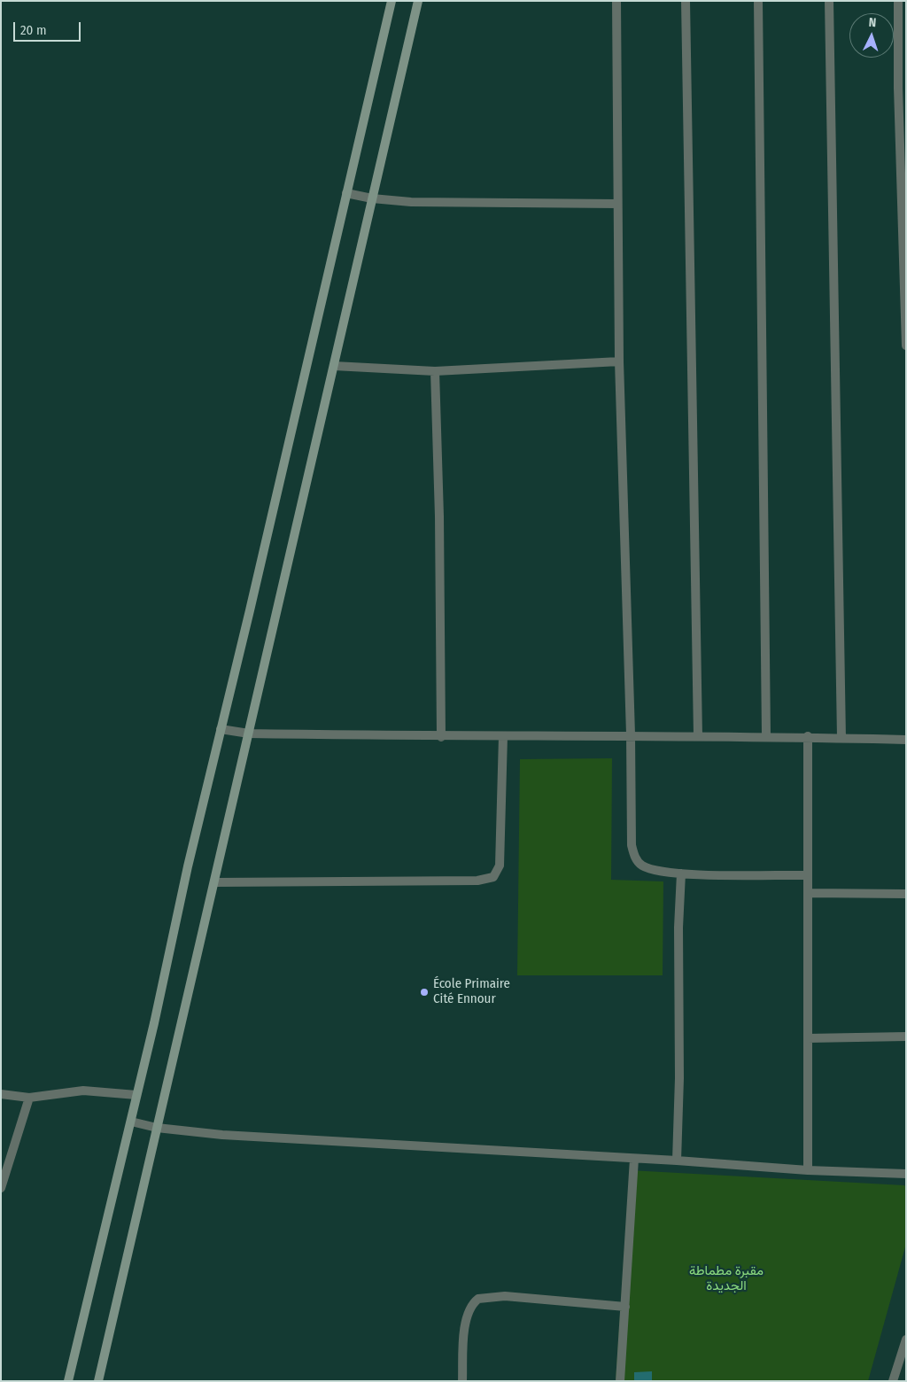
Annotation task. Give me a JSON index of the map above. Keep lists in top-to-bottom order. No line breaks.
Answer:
{"parks":["مقبرة مطماطة الجديدة"],"places":["École Primaire Cité Ennour"],"scale_bar":"20 m","north":"top"}
